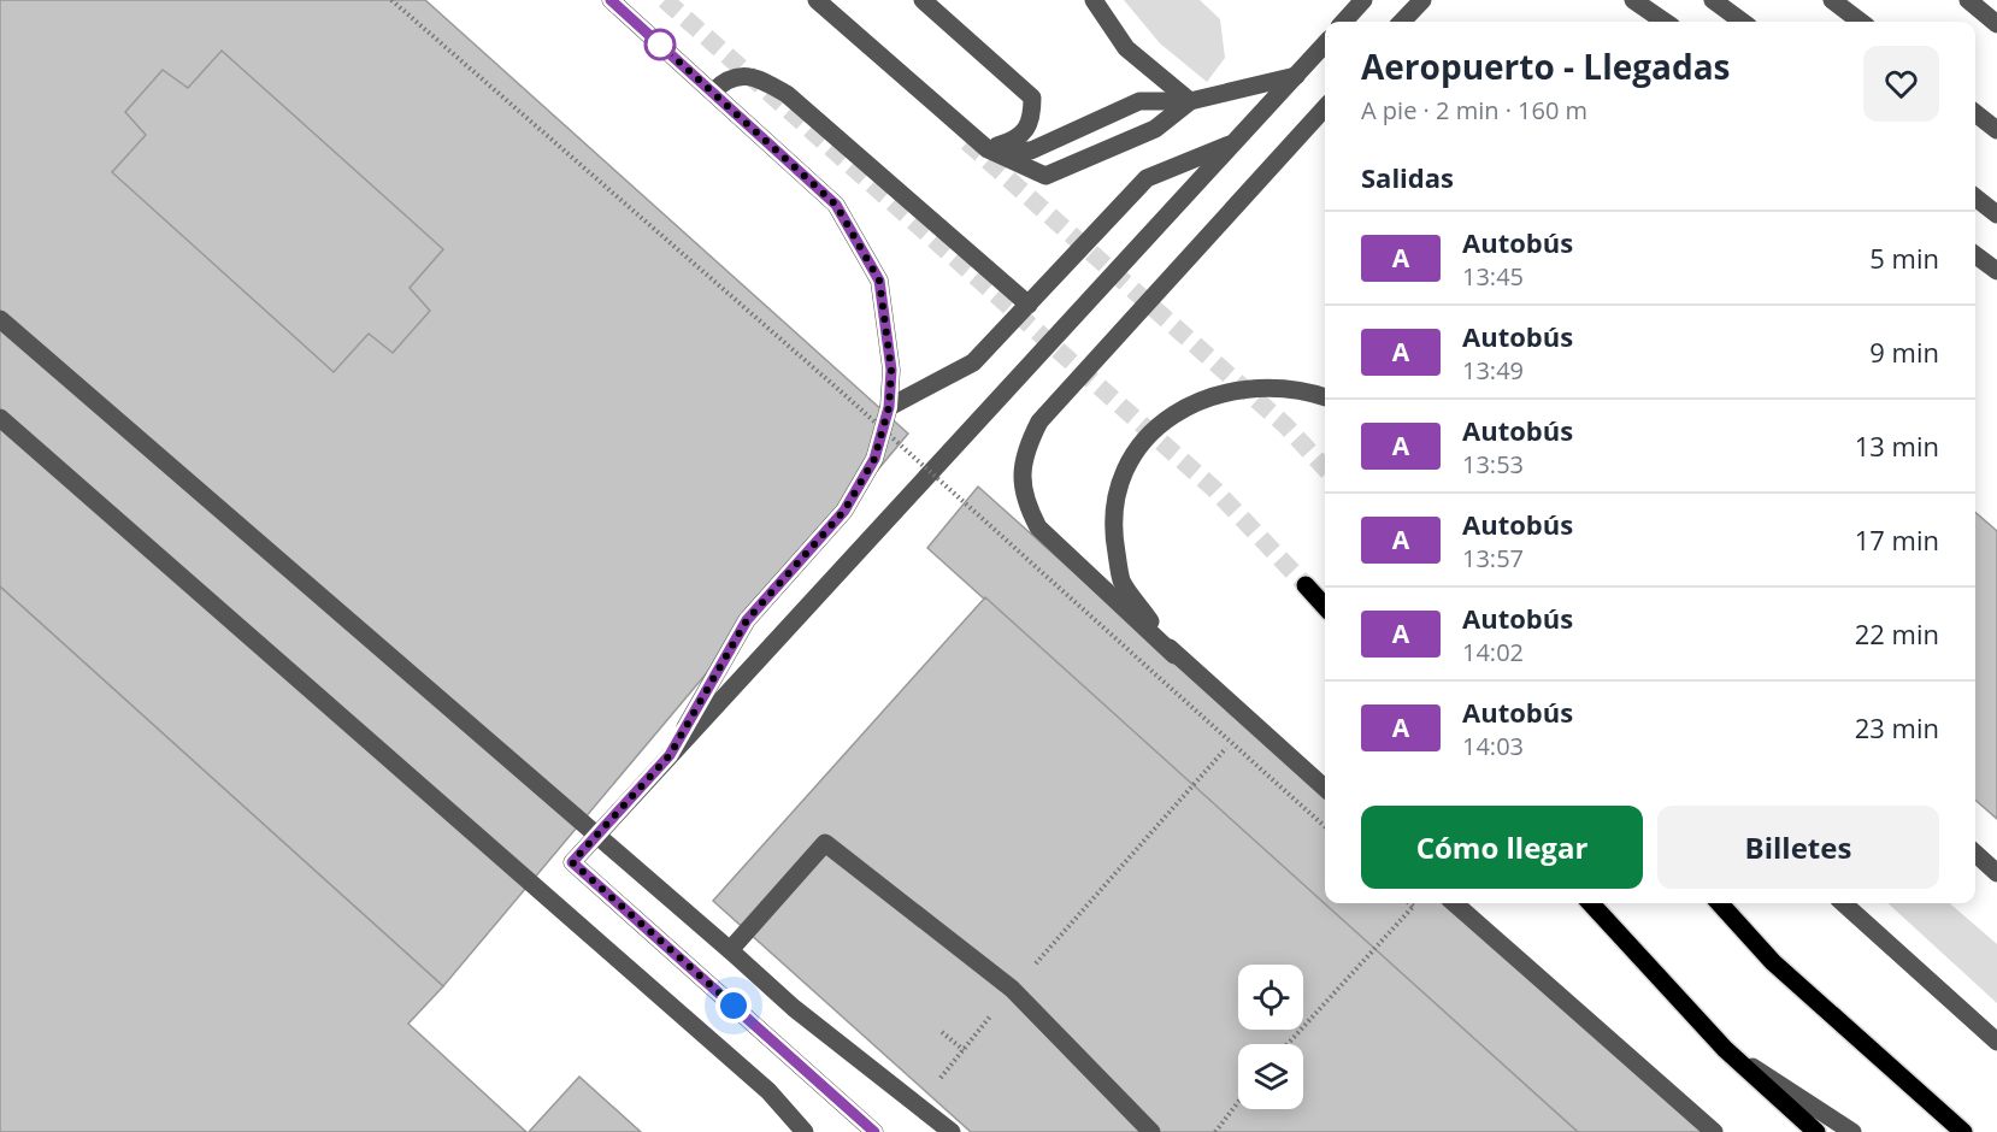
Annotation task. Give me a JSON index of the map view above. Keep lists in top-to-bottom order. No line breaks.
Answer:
{"lines":["bus line A"],"page":{"heading":[["Aeropuerto - Llegadas","A pie · 2 min · 160 m"],"Salidas"],"list":[{"mark":"A","name":"Autobús","note":"13:45","value":"5 min"},{"mark":"A","name":"Autobús","note":"13:49","value":"9 min"},{"mark":"A","name":"Autobús","note":"13:53","value":"13 min"},{"mark":"A","name":"Autobús","note":"13:57","value":"17 min"},{"mark":"A","name":"Autobús","note":"14:02","value":"22 min"},{"mark":"A","name":"Autobús","note":"14:03","value":"23 min"}],"buttons":["Cómo llegar","Billetes"]}}
